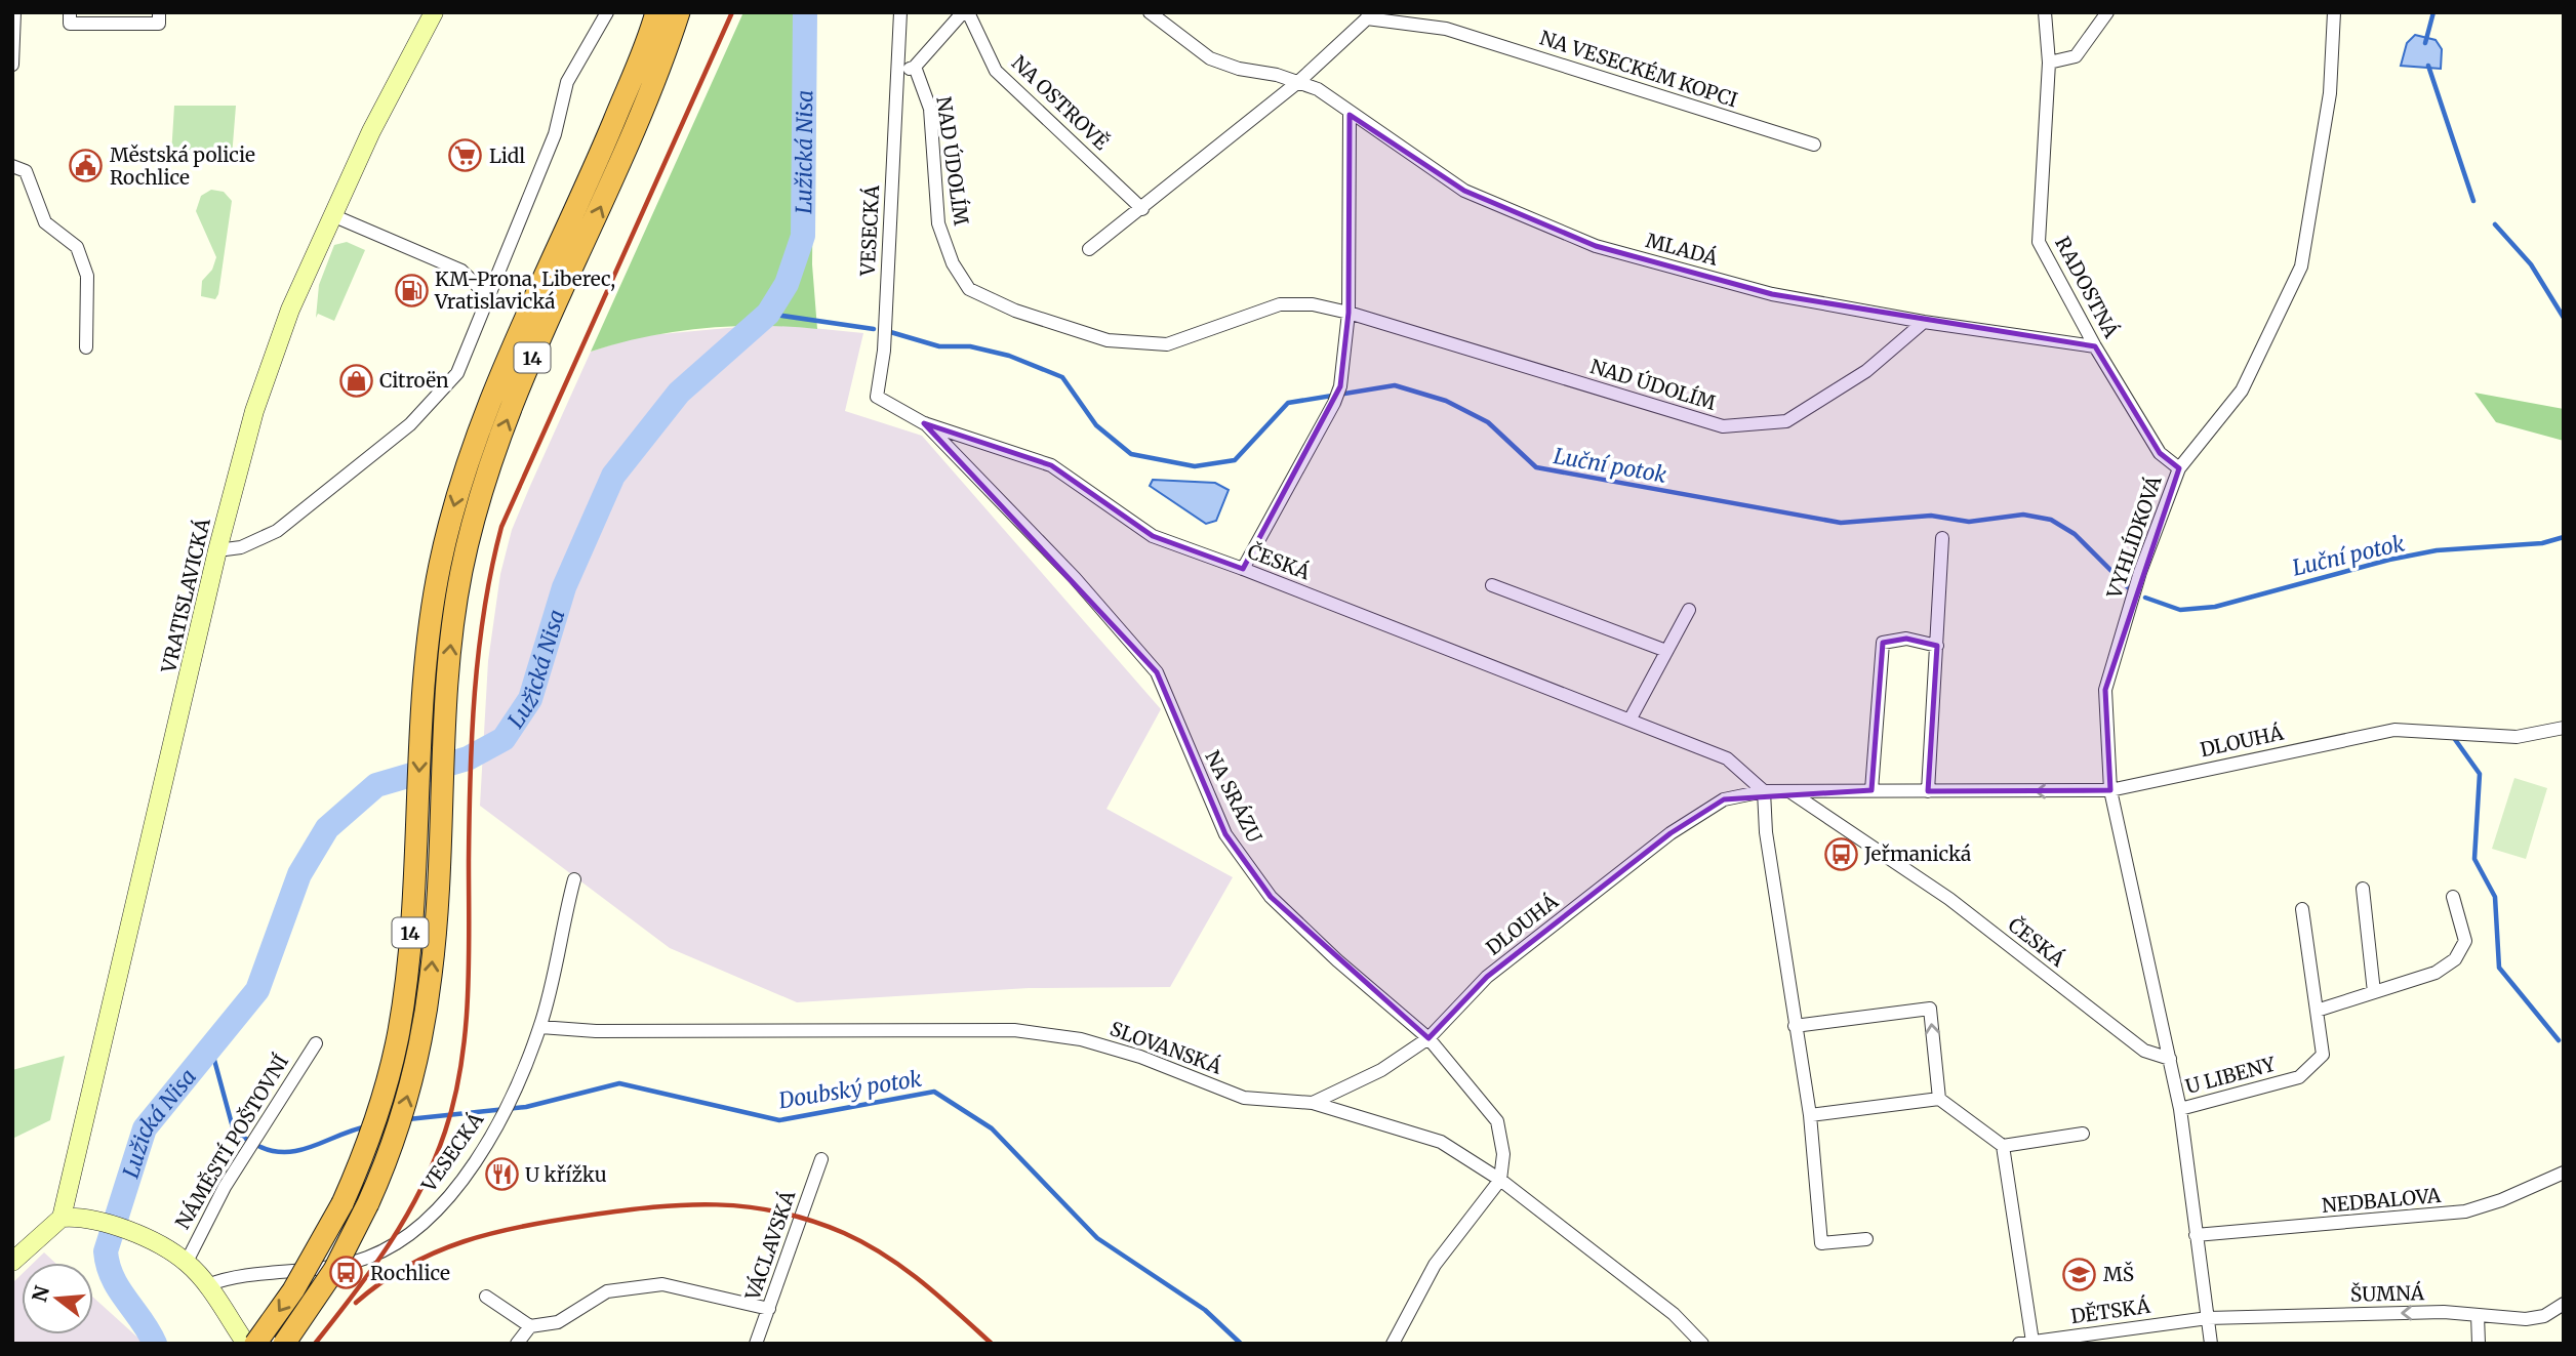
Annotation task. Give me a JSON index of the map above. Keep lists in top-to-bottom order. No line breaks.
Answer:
{"streets":{"highway":["14"],"street":["NA VESECKÉM KOPCI","NA OSTROVĚ","NAD ÚDOLÍM","VESECKÁ","MLADÁ","RADOSTNÁ","VYHLÍDKOVÁ","ČESKÁ","VRATISLAVICKÁ","DLOUHÁ","NA SRÁZU","SLOVANSKÁ","U LIBENY","NÁMĚSTÍ POŠTOVNÍ","NEDBALOVA","VÁCLAVSKÁ","ŠUMNÁ","DĚTSKÁ"]},"crossings":[["NAD ÚDOLÍM","MLADÁ"],["VESECKÁ","ČESKÁ"],["VESECKÁ","NA SRÁZU"],["VESECKÁ","SLOVANSKÁ"],["VESECKÁ","NÁMĚSTÍ POŠTOVNÍ"],["MLADÁ","RADOSTNÁ"],["RADOSTNÁ","VYHLÍDKOVÁ"],["VYHLÍDKOVÁ","ČESKÁ"],["VYHLÍDKOVÁ","DLOUHÁ"],["ČESKÁ","DLOUHÁ"],["ČESKÁ","NA SRÁZU"],["VRATISLAVICKÁ","NÁMĚSTÍ POŠTOVNÍ"],["DLOUHÁ","NA SRÁZU"],["DLOUHÁ","SLOVANSKÁ"],["NA SRÁZU","SLOVANSKÁ"],["ŠUMNÁ","DĚTSKÁ"]],"one_way":["ŠUMNÁ"],"water":["Lužická Nisa","Luční potok","Doubský potok"],"places":{"supermarket":["Lidl"],"public building":["Městská policie Rochlice"],"fuel station":["KM-Prona, Liberec, Vratislavická"],"shop":["Citroën"],"bus stop":["Jeřmanická","Rochlice"],"restaurant":["U křížku"],"school or university":["MŠ"]},"north":"left"}
